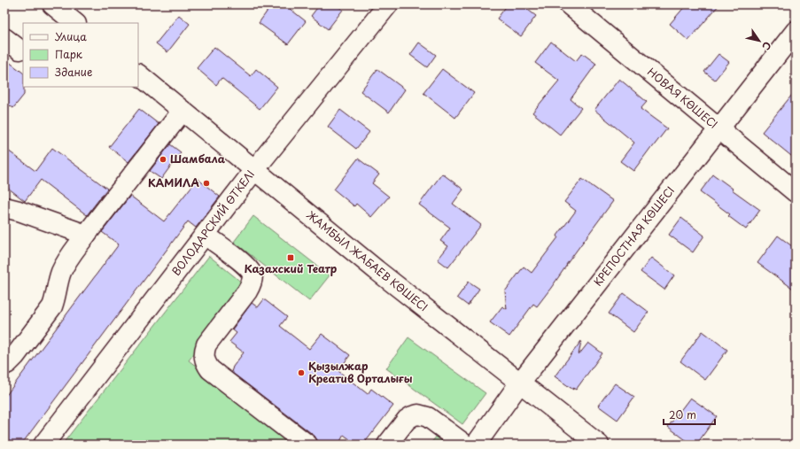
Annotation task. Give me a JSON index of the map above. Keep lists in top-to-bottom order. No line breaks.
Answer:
{"streets":{"street":["НОВАЯ КӨШЕСІ","ВОЛОДАРСКИЙ ӨТКЕЛІ","КРЕПОСТНАЯ КӨШЕСІ","ЖАМБЫЛ ЖАБАЕВ КӨШЕСІ"]},"crossings":[["НОВАЯ КӨШЕСІ","КРЕПОСТНАЯ КӨШЕСІ"],["ВОЛОДАРСКИЙ ӨТКЕЛІ","ЖАМБЫЛ ЖАБАЕВ КӨШЕСІ"],["КРЕПОСТНАЯ КӨШЕСІ","ЖАМБЫЛ ЖАБАЕВ КӨШЕСІ"]],"places":{"other":["Шамбала","КАМИЛА","Қызылжар Креатив Орталығы"],"transit":["Казахский Театр"]},"legend":["Улица","Парк","Здание"],"scale_bar":"20 m","north":"bottom right"}
